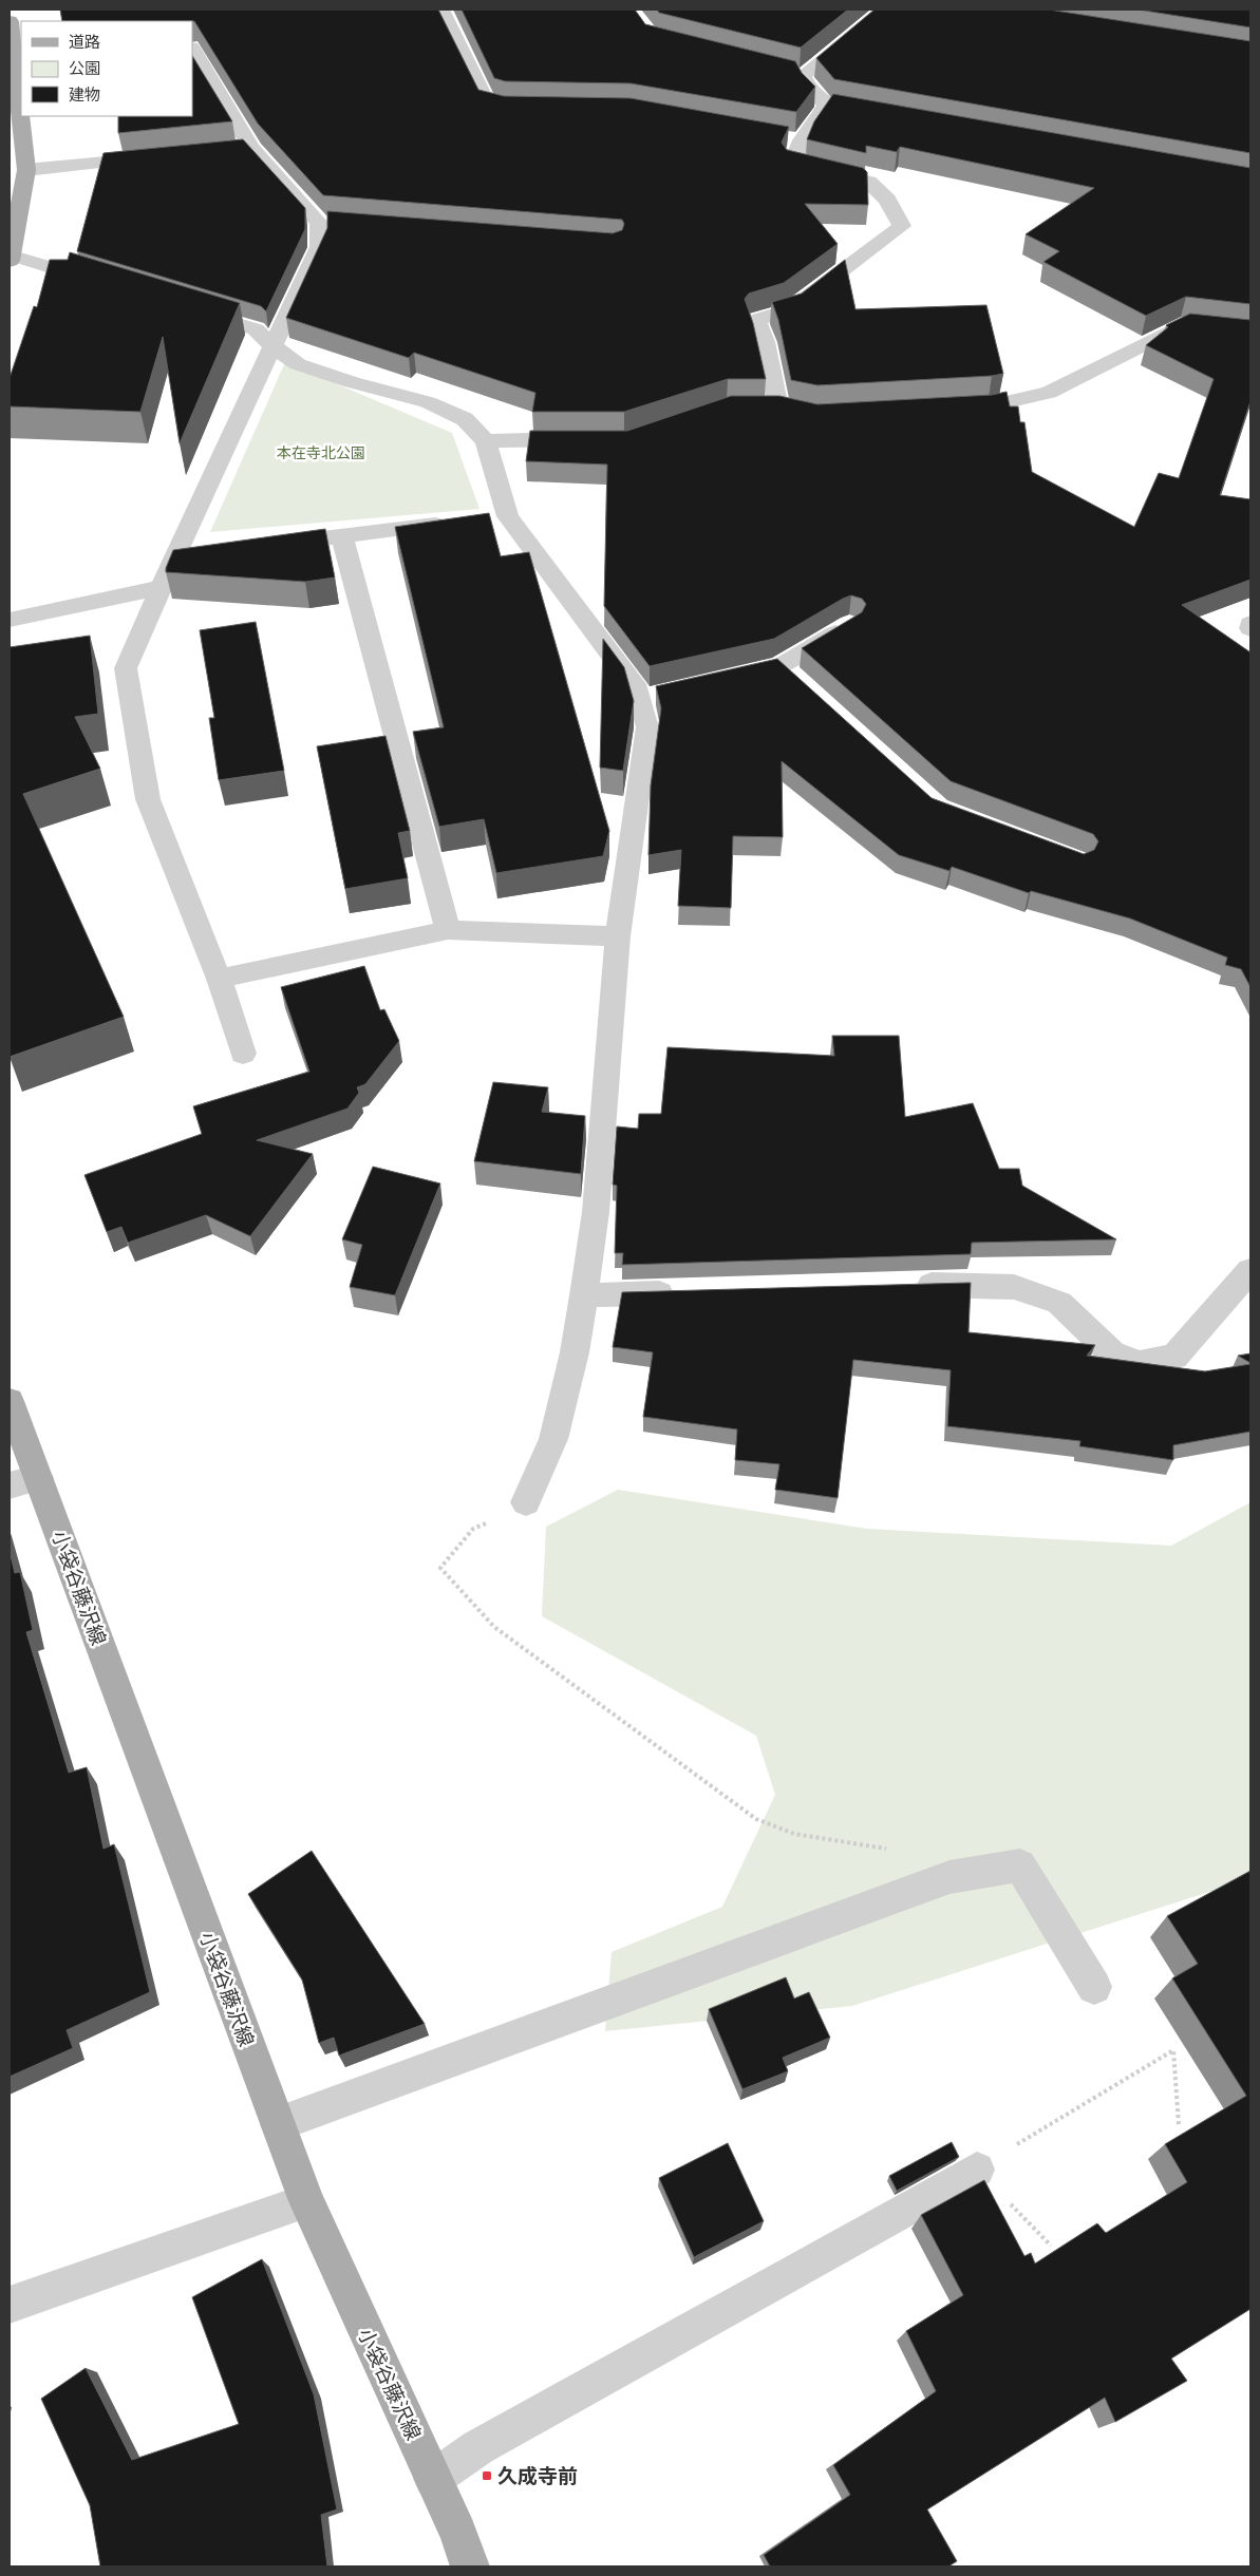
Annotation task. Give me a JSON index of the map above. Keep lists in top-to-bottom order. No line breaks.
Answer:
{"streets":{"main road":["小袋谷藤沢線"]},"parks":["本在寺北公園"],"places":{"transit":["久成寺前"]},"legend":["道路","公園","建物"]}
